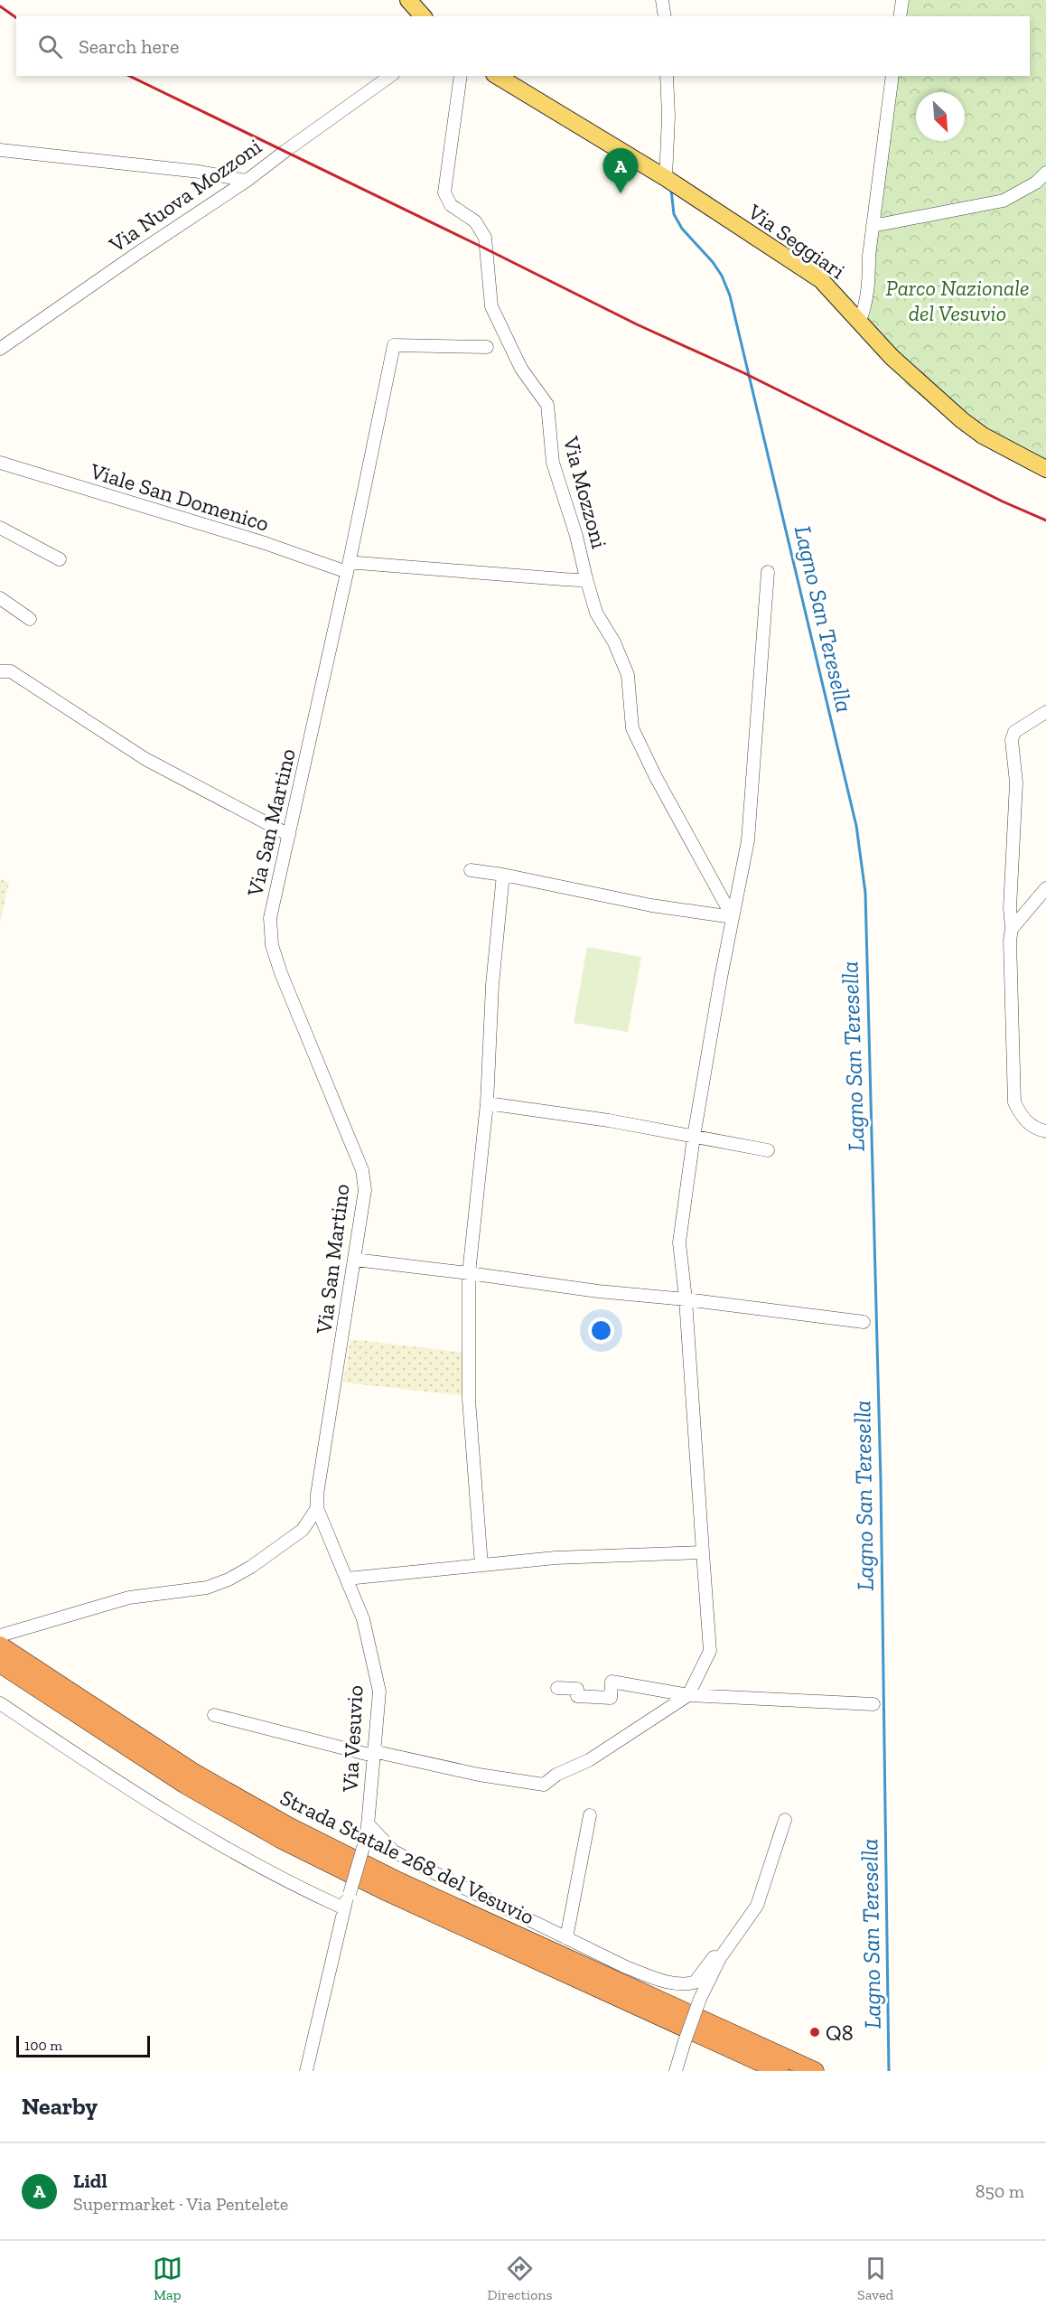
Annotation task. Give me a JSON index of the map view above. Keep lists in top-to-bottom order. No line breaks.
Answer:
{"streets":{"highway":["Strada Statale 268 del Vesuvio"],"main road":["Via Seggiari"],"street":["Via Nuova Mozzoni","Via Mozzoni","Viale San Domenico","Via San Martino","Via Vesuvio"]},"crossings":[["Via Mozzoni","Viale San Domenico"],["Via Mozzoni","Via San Martino"],["Viale San Domenico","Via San Martino"],["Via San Martino","Via Vesuvio"]],"water":["Lagno San Teresella"],"parks":["Parco Nazionale del Vesuvio"],"places":["Q8"],"scale_bar":"100 m","north":"bottom right","page":{"search":"Search here","pins":"A","scale":"100 m","heading":"Nearby","list":[{"mark":"A","name":"Lidl","note":"Supermarket · Via Pentelete","value":"850 m"}],"nav":["Map","Directions","Saved"]}}
